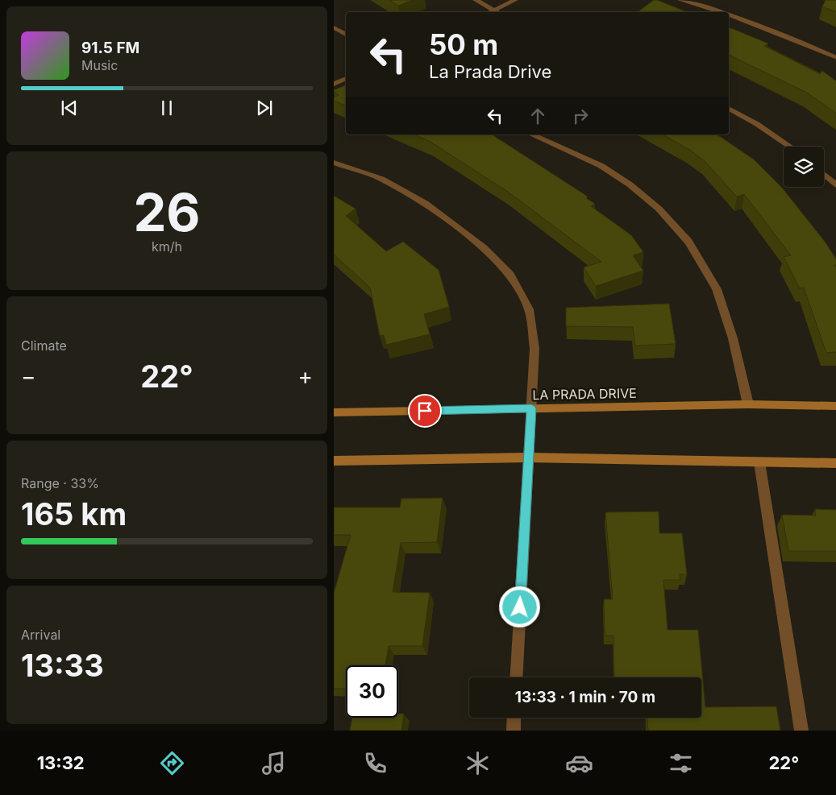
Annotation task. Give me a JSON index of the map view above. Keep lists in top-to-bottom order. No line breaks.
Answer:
{"streets":{"main road":["LA PRADA DRIVE"]},"page":{"turn":["50 m","La Prada Drive"],"song":["91.5 FM","Music"],"tile":[["26","km/h"],"Climate",["Range · 33%","165 km"],["Arrival","13:33"]],"heat":["−","22°","+"],"limit":"30","trip":"13:33 · 1 min · 70 m","tabs":["13:32","22°"]}}
